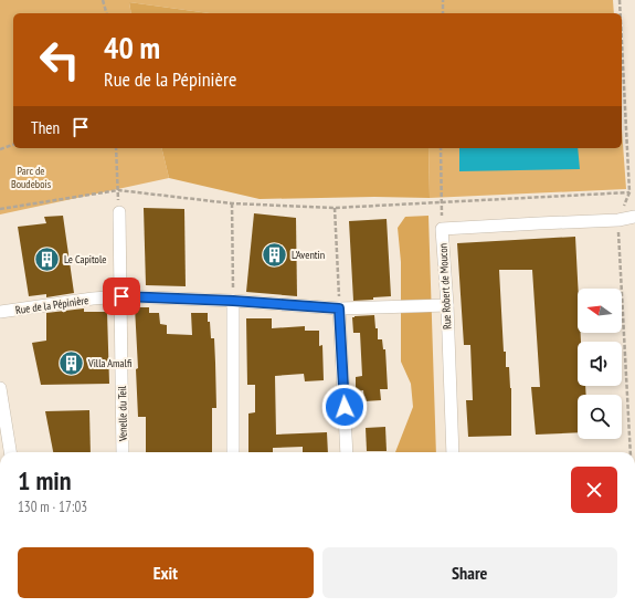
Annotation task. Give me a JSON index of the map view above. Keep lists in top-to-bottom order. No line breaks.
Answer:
{"streets":{"street":["Rue Robert de Moucon","Rue de la Pépinière","Venelle du Teil"]},"crossings":[["Rue Robert de Moucon","Rue de la Pépinière"],["Rue de la Pépinière","Venelle du Teil"]],"parks":["Parc de Boudebois"],"places":{"building":["L'Aventin","Le Capitole","Villa Amalfi"]},"north":"left","page":{"turn":["40 m","Rue de la Pépinière"],"then":"Then","heading":["1 min","130 m · 17:03"],"buttons":["Exit","Share"]}}
